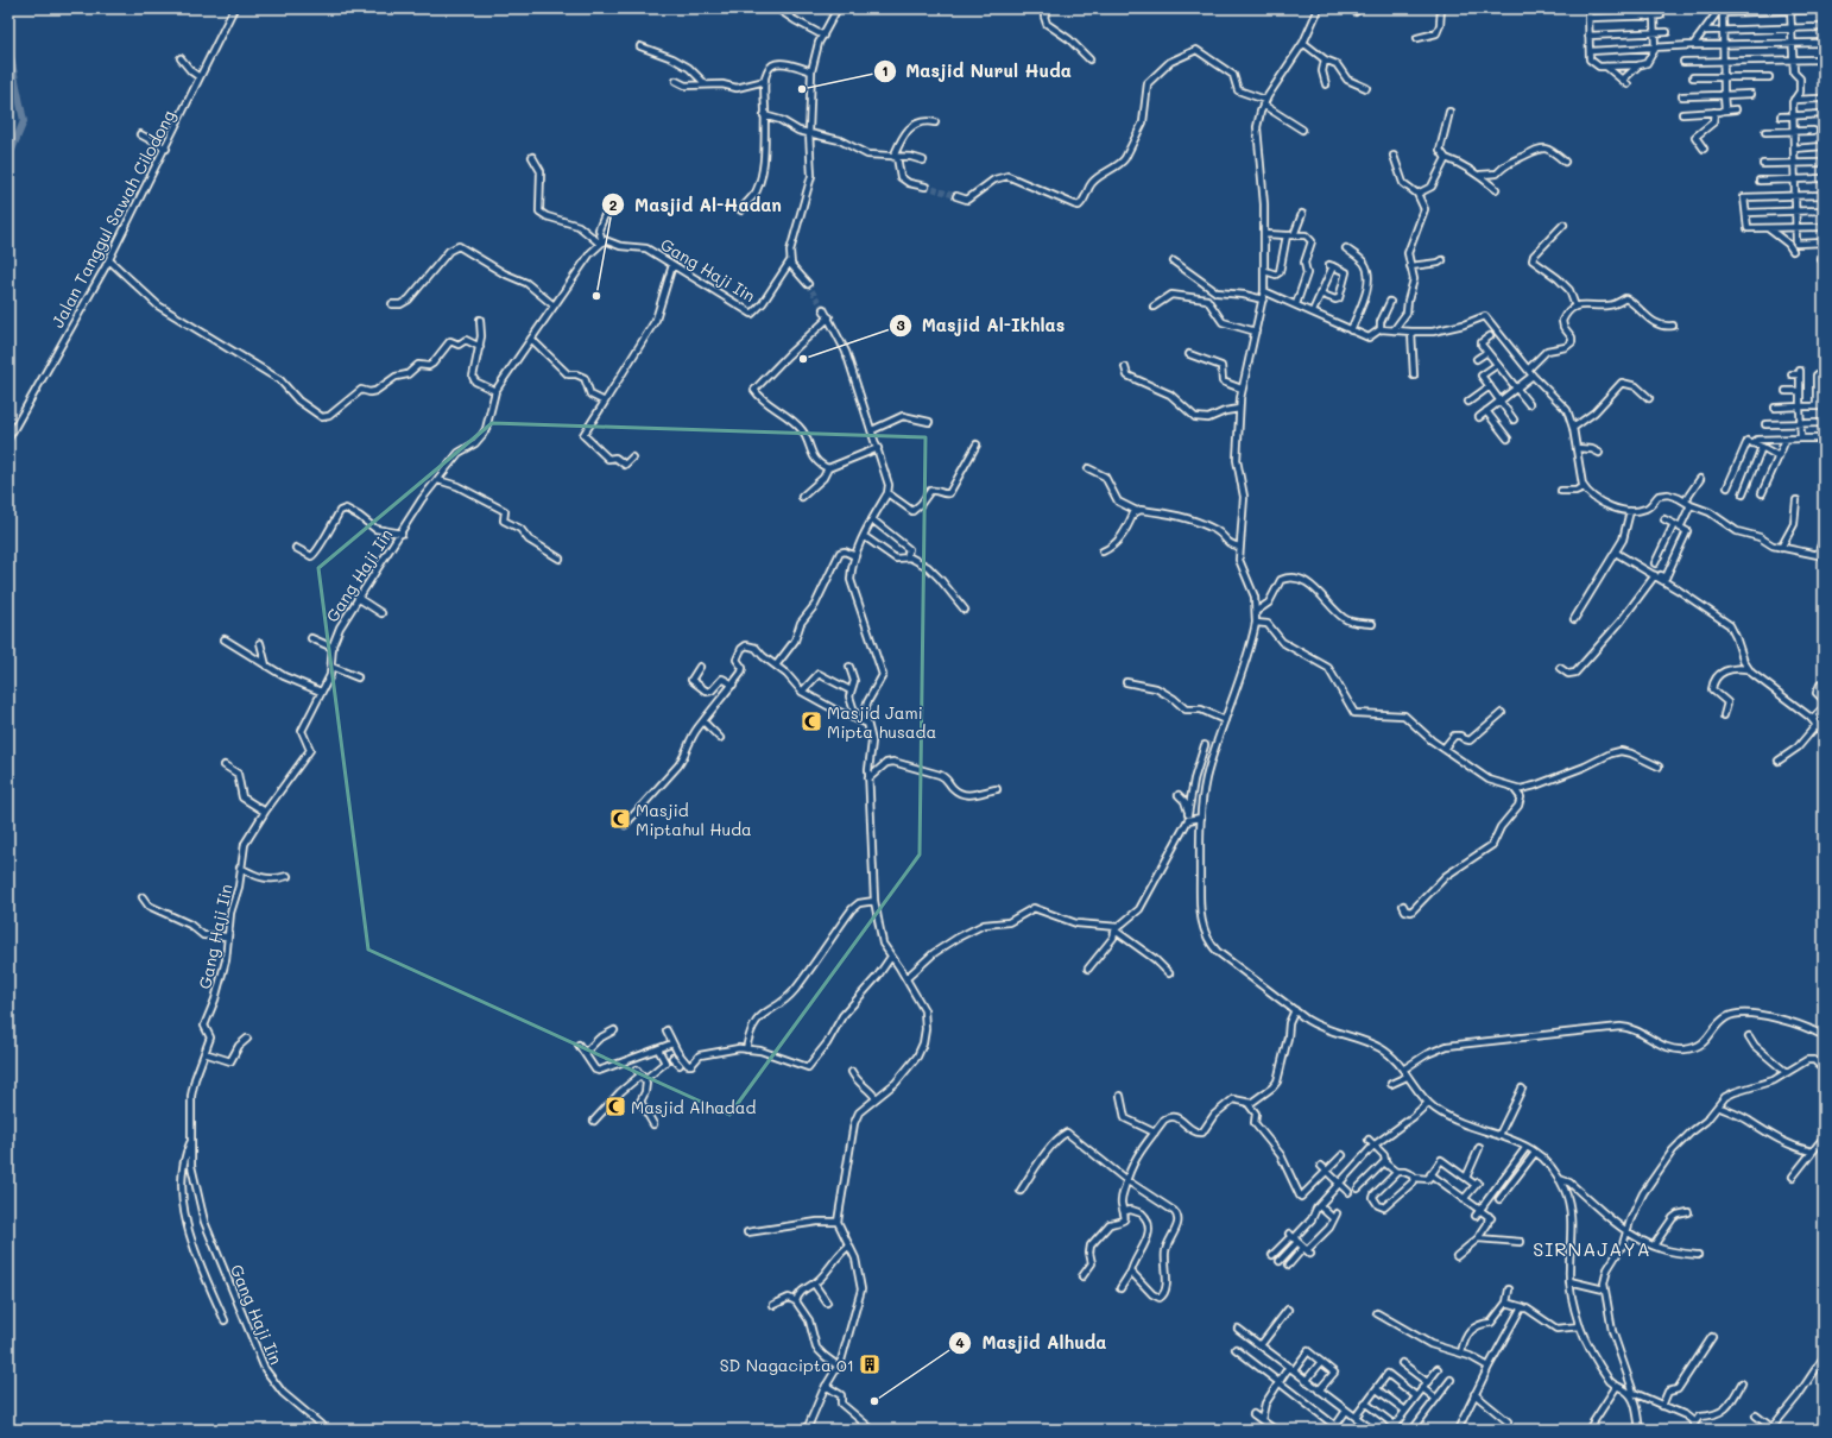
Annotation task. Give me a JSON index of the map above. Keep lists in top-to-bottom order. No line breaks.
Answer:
{"streets":{"street":["Jalan Tanggul Sawah Cilodong","Gang Haji Iin"]},"districts":["SIRNAJAYA"],"places":{"other":["Masjid Nurul Huda","Masjid Al-Hadan","Masjid Al-Ikhlas","Masjid Alhuda"],"mosque":["Masjid Jami Mipta husada","Masjid Miptahul Huda","Masjid Alhadad"],"building":["SD Nagacipta 01"]}}
